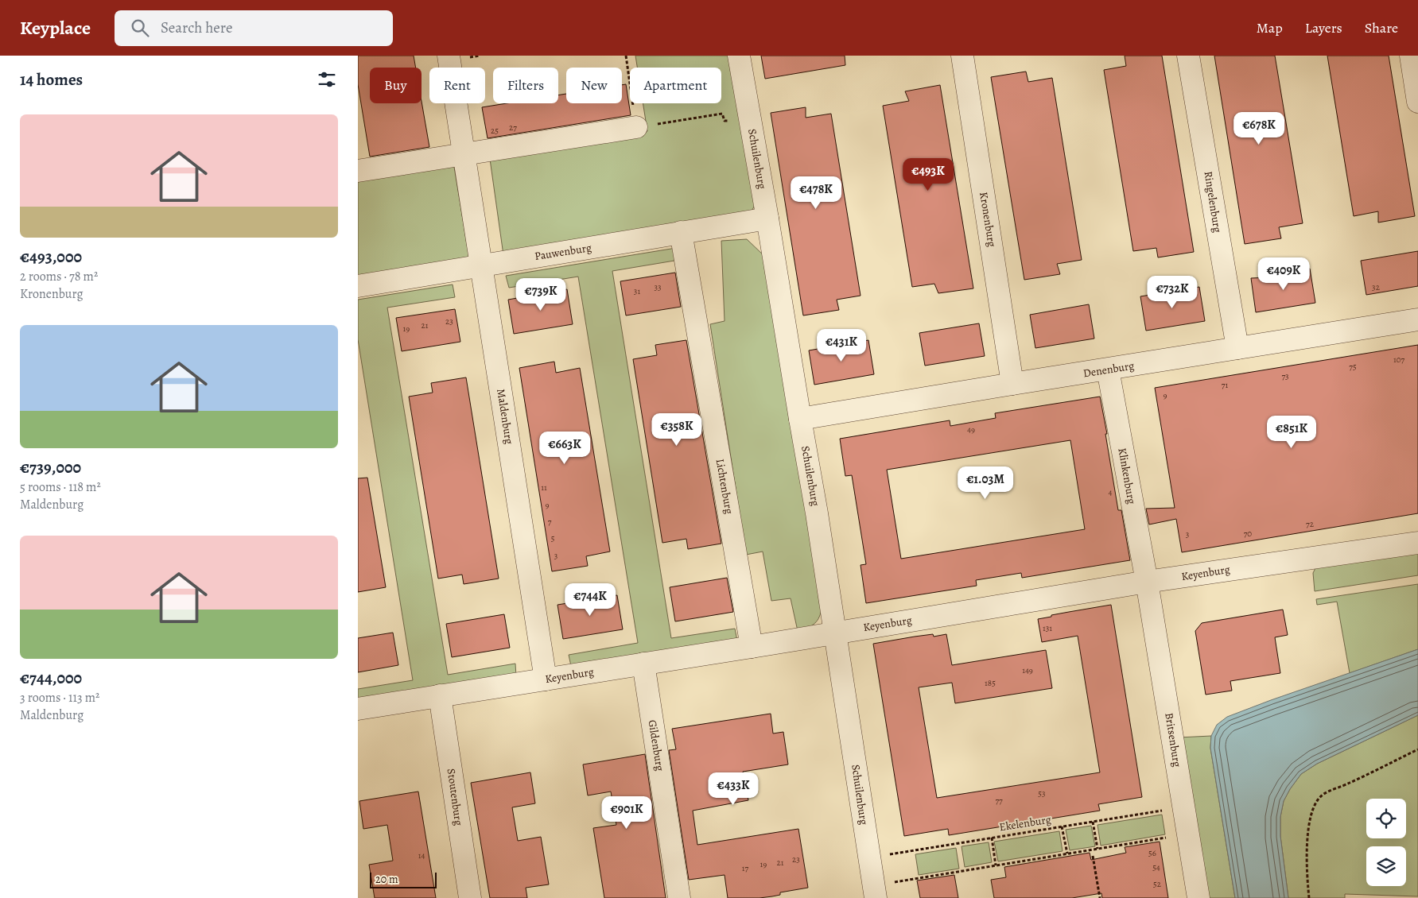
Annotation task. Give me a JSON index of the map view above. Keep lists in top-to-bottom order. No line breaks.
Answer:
{"streets":{"street":["Schuilenburg","Ringelenburg","Kronenburg","Pauwenburg","Denenburg","Maldenburg","Klinkenburg","Lichtenburg","Keyenburg","Britsenburg","Gildenburg","Stoutenburg"],"path":["Ekelenburg"]},"crossings":[["Schuilenburg","Pauwenburg"],["Schuilenburg","Denenburg"],["Schuilenburg","Keyenburg"],["Schuilenburg","Ekelenburg"],["Ringelenburg","Denenburg"],["Kronenburg","Denenburg"],["Pauwenburg","Maldenburg"],["Pauwenburg","Lichtenburg"],["Denenburg","Klinkenburg"],["Maldenburg","Keyenburg"],["Klinkenburg","Keyenburg"],["Klinkenburg","Britsenburg"],["Lichtenburg","Keyenburg"],["Keyenburg","Britsenburg"],["Keyenburg","Gildenburg"],["Keyenburg","Stoutenburg"],["Britsenburg","Ekelenburg"]],"house_numbers":["27","25","33","32","31","23","21","19","107","75","73","71","9","49","11","4","9","7","72","70","3","5","3","131","149","185","53","77","56","14","23","21","19","54","17","52"],"scale_bar":"20 m","page":{"header":"Keyplace","search":"Search here","nav":["Map","Layers","Share"],"heading":"14 homes","chip":["Buy","Rent","Filters","New","Apartment"],"list":[{"name":"€493,000","note":"2 rooms · 78 m² · Kronenburg"},{"name":"€739,000","note":"5 rooms · 118 m² · Maldenburg"},{"name":"€744,000","note":"3 rooms · 113 m² · Maldenburg"}],"price":["€678K","€493K","€478K","€409K","€732K","€739K","€431K","€358K","€851K","€663K","€1.03M","€744K","€433K","€901K"],"scale":"20 m"}}
